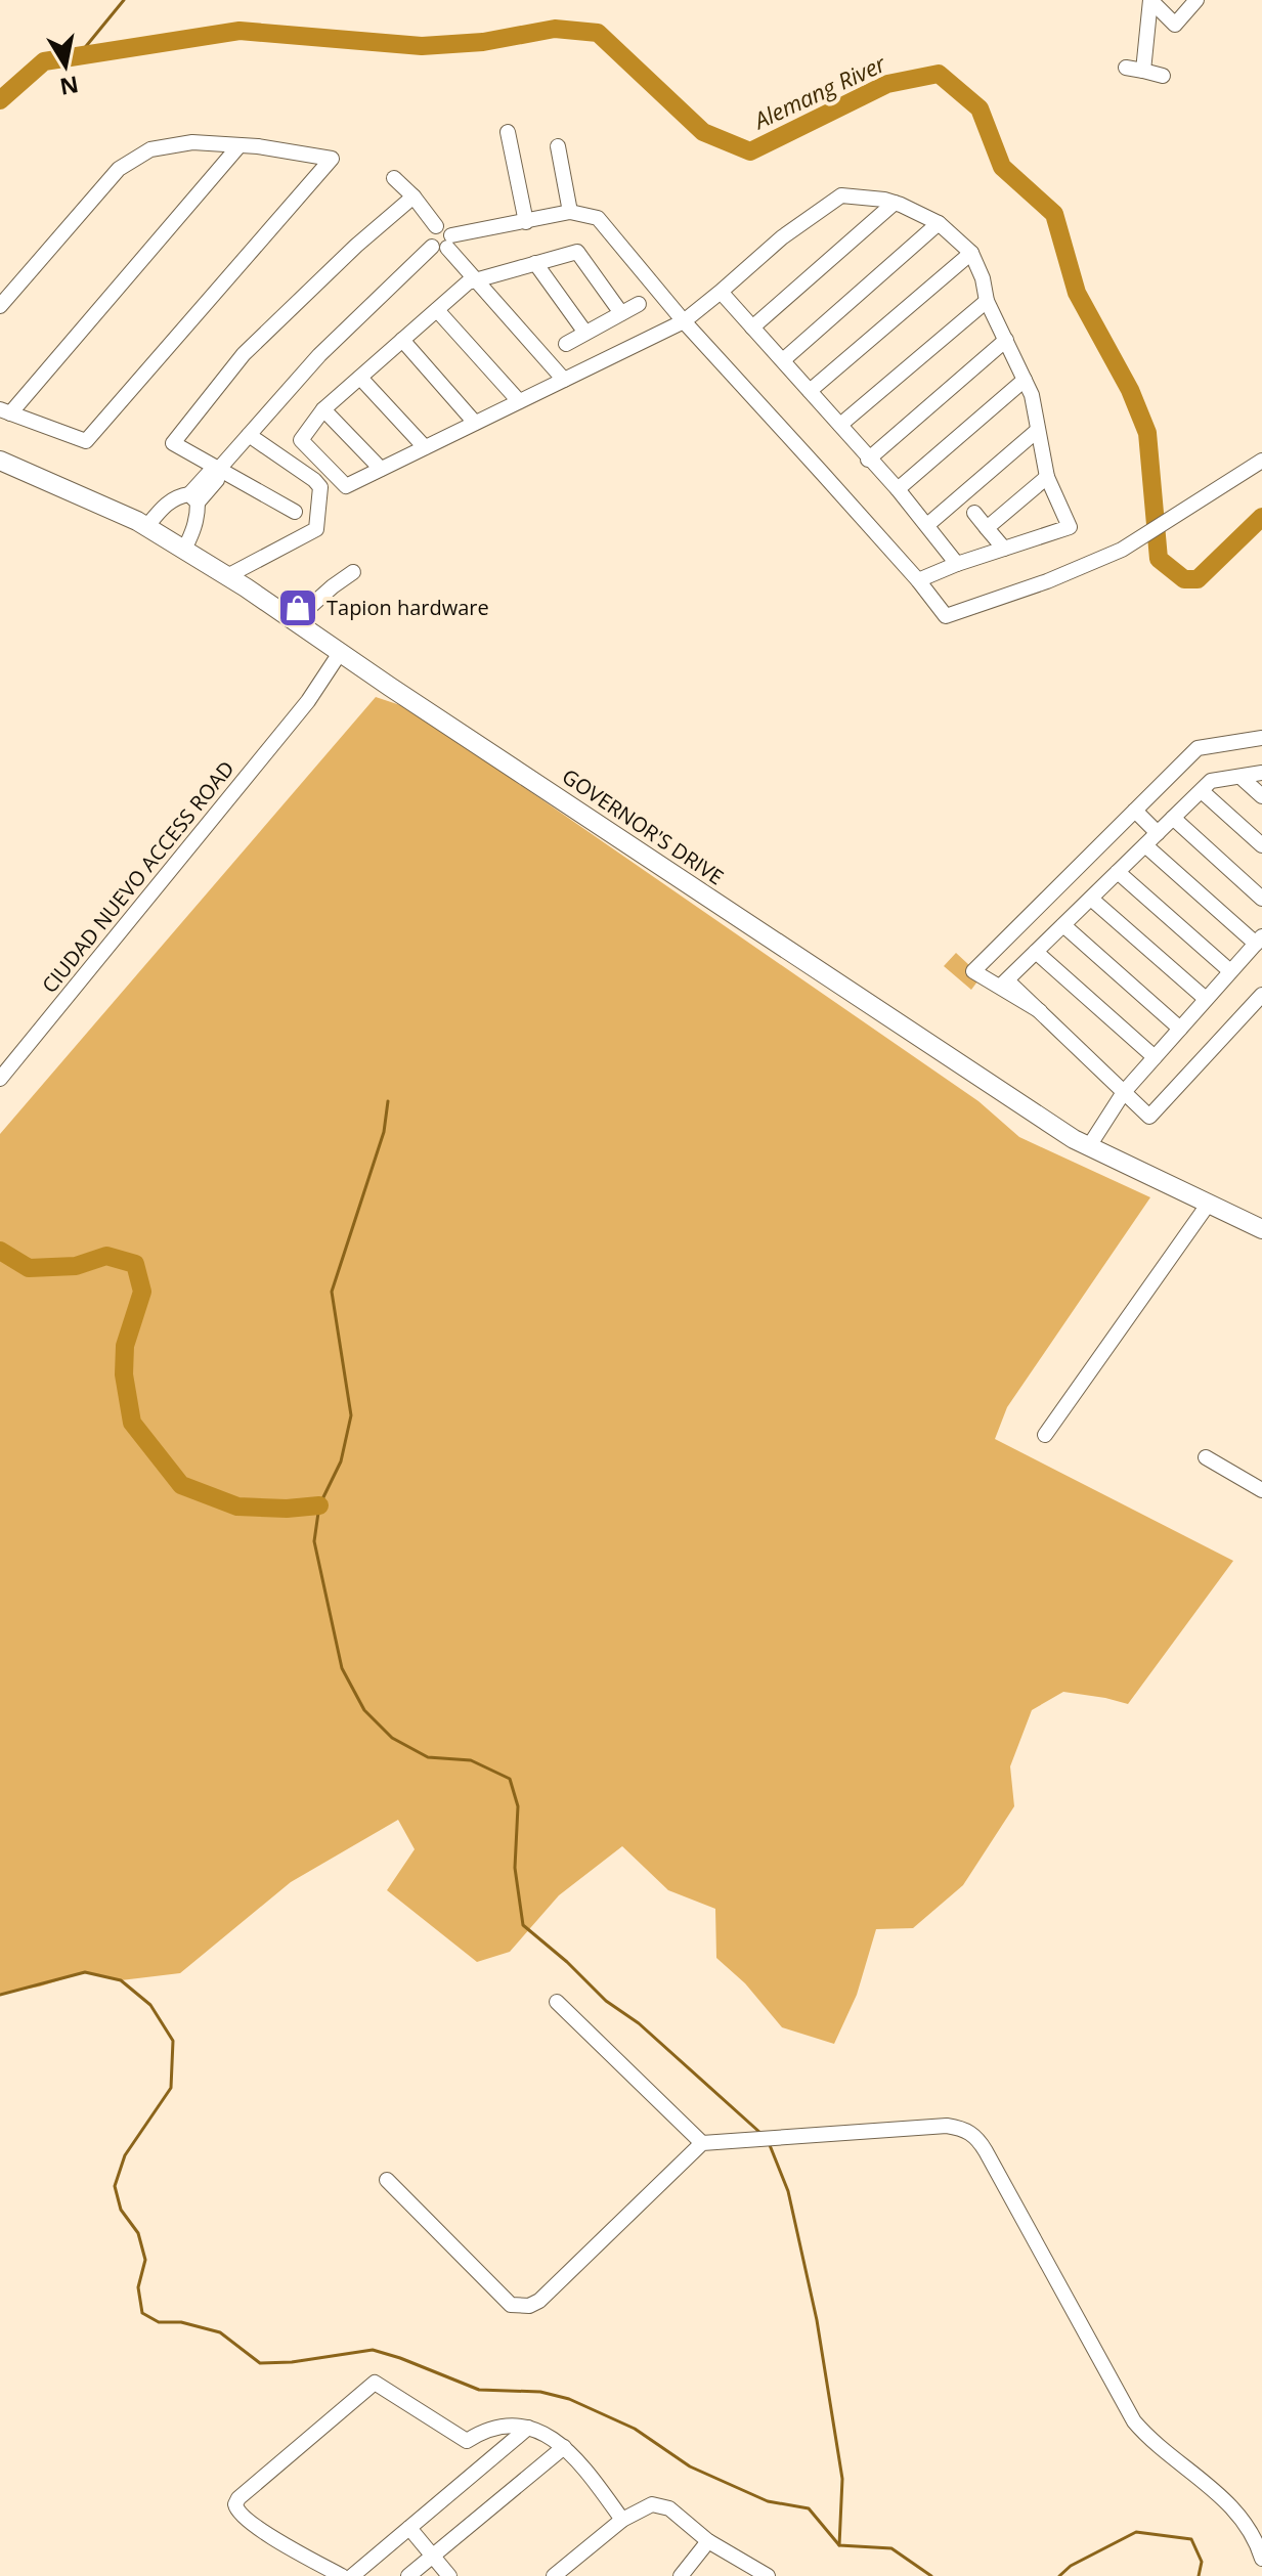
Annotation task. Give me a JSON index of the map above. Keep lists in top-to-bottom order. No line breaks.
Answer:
{"streets":{"main road":["GOVERNOR'S DRIVE"],"street":["CIUDAD NUEVO ACCESS ROAD"]},"crossings":[["GOVERNOR'S DRIVE","CIUDAD NUEVO ACCESS ROAD"]],"water":["Alemang River"],"places":{"shop":["Tapion hardware"]},"north":"bottom"}
